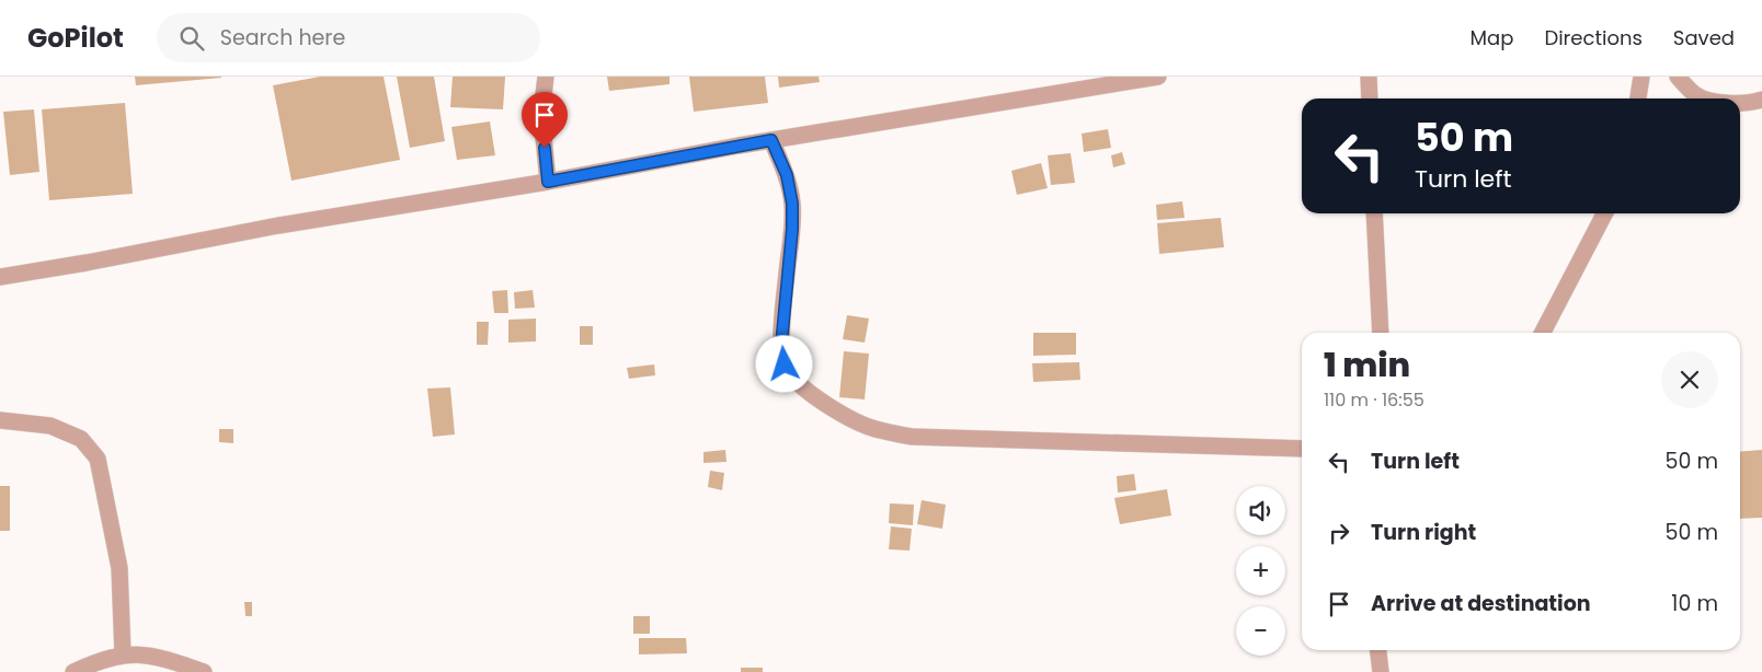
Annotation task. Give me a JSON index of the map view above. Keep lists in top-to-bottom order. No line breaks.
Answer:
{"page":{"header":"GoPilot","search":"Search here","nav":["Map","Directions","Saved"],"turn":["50 m","Turn left"],"heading":["1 min","110 m · 16:55"],"list":[{"name":"Turn left","value":"50 m"},{"name":"Turn right","value":"50 m"},{"name":"Arrive at destination","value":"10 m"}],"map_buttons":["+","−"]}}
